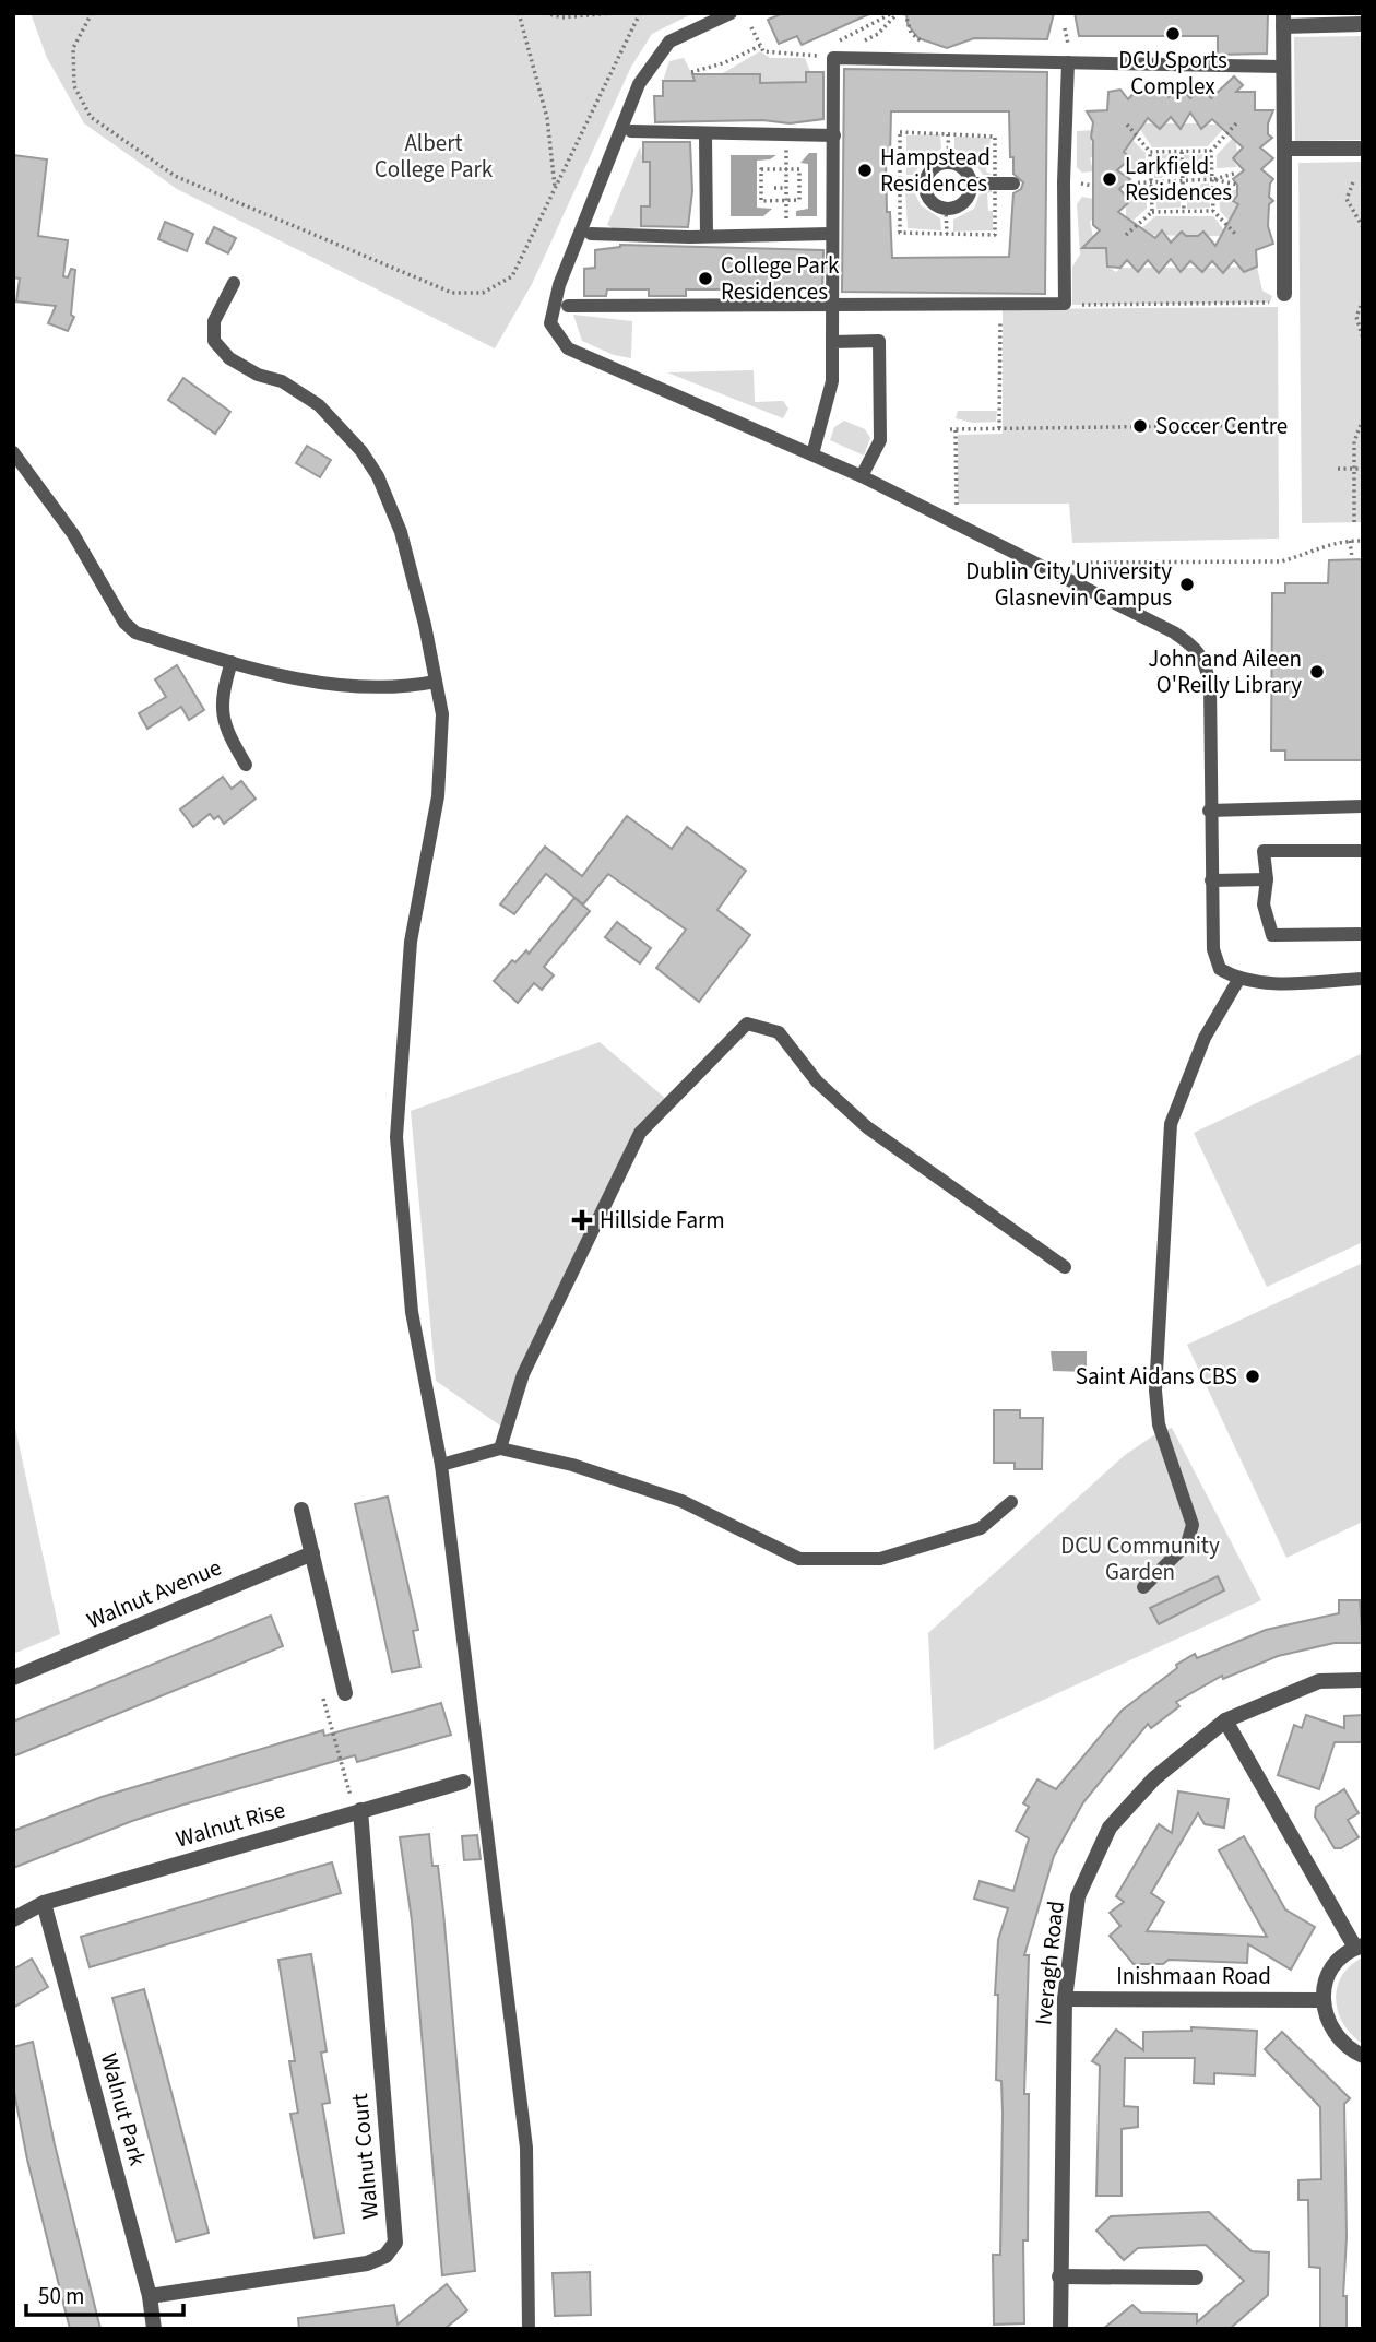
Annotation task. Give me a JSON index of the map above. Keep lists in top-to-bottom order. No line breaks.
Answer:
{"streets":{"street":["Walnut Avenue","Walnut Rise","Iveragh Road","Inishmaan Road","Walnut Park","Walnut Court"]},"crossings":[["Walnut Rise","Walnut Park"],["Walnut Rise","Walnut Court"],["Iveragh Road","Inishmaan Road"],["Walnut Park","Walnut Court"]],"parks":["Albert College Park","DCU Community Garden"],"places":{"other":["DCU Sports Complex","Hampstead Residences","Larkfield Residences","College Park Residences","Soccer Centre","Dublin City University Glasnevin Campus","John and Aileen O'Reilly Library","Saint Aidans CBS"],"health":["Hillside Farm"]},"scale_bar":"50 m"}
